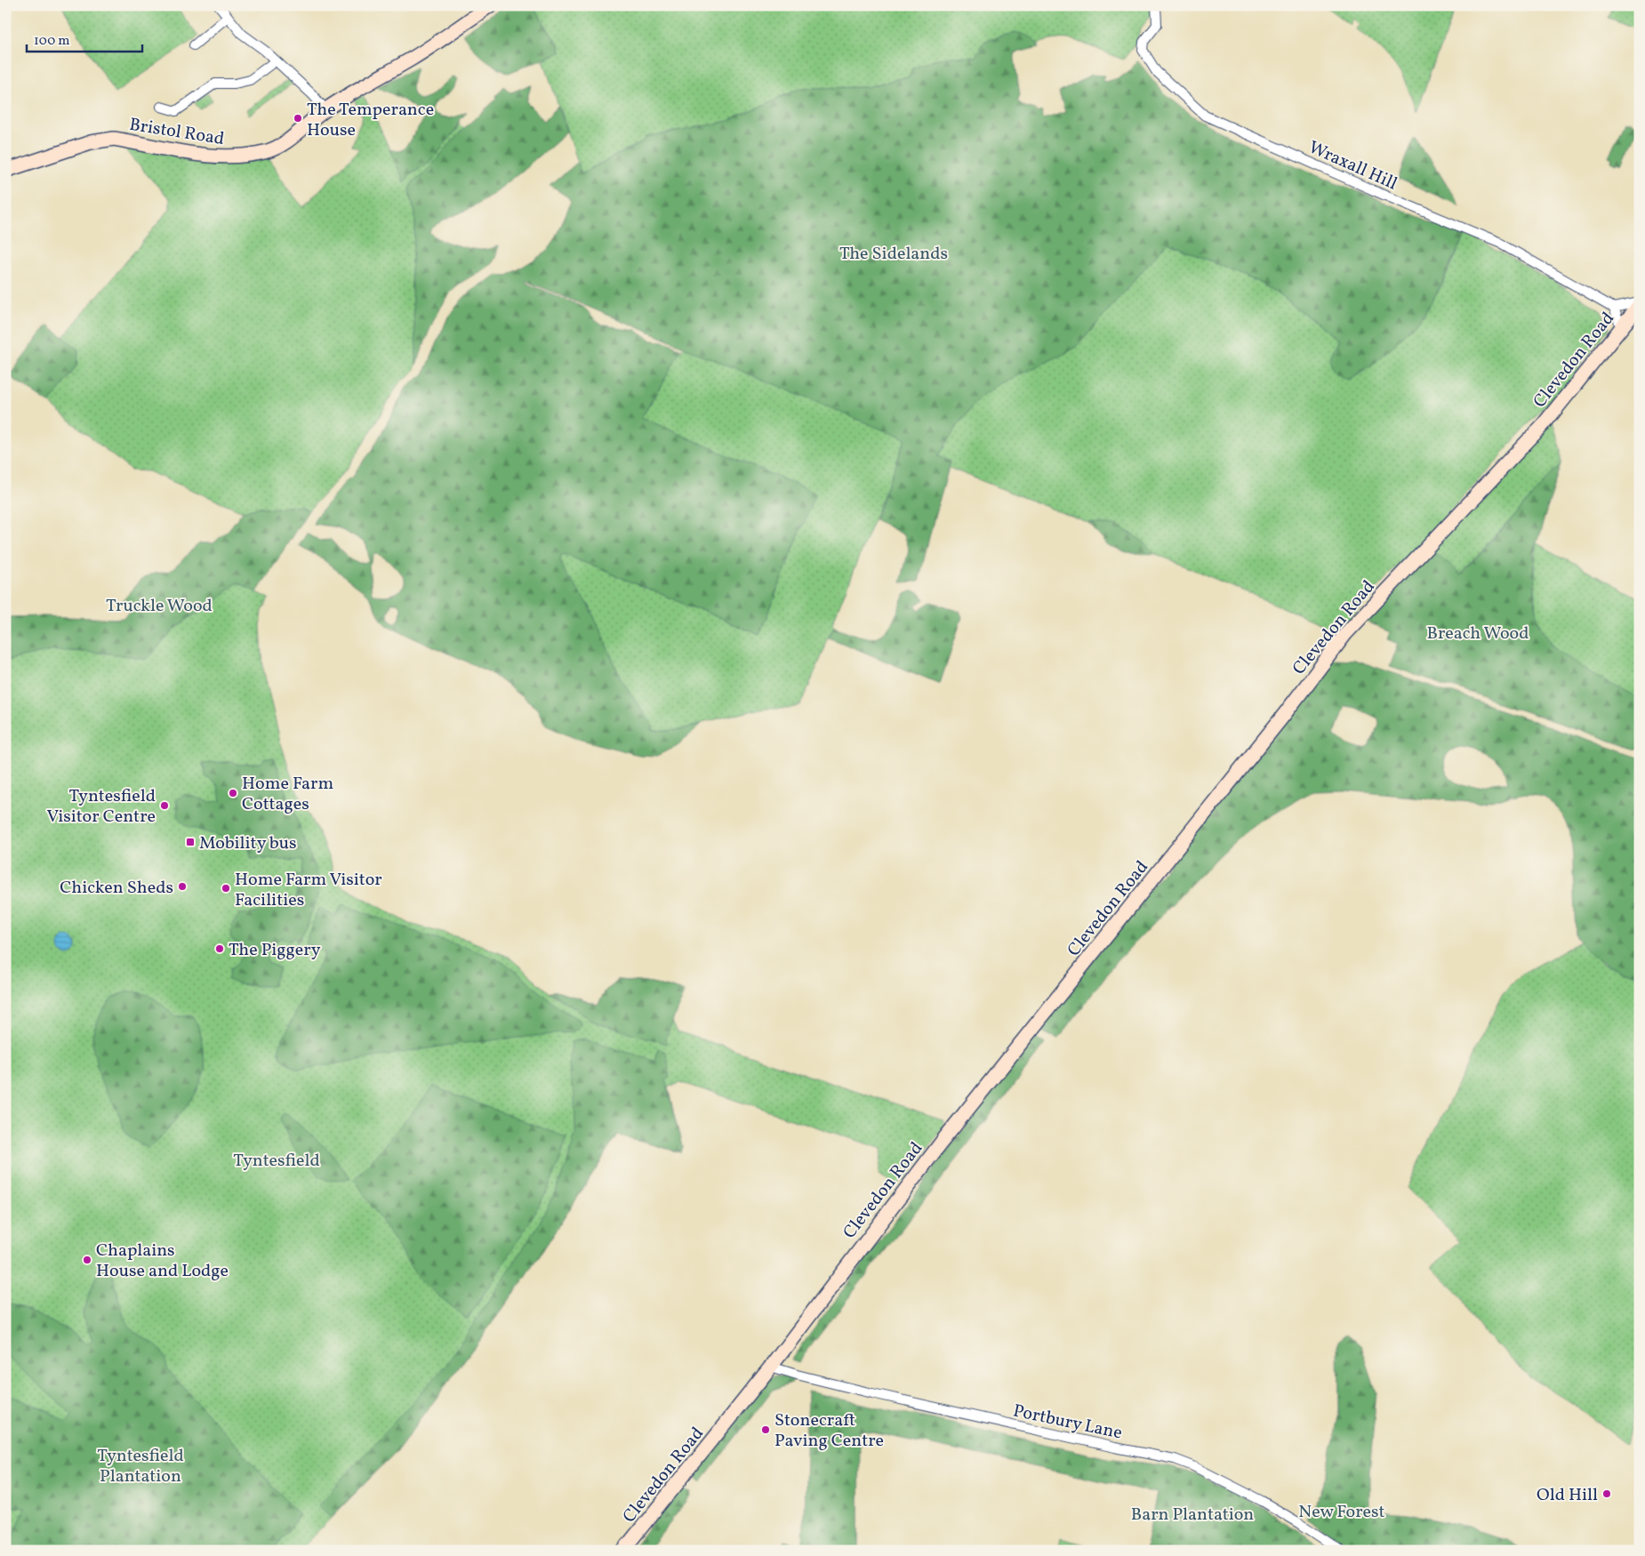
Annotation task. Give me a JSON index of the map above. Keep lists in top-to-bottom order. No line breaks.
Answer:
{"streets":{"main road":["Bristol Road","Clevedon Road"],"street":["Wraxall Hill","Portbury Lane"]},"crossings":[["Clevedon Road","Portbury Lane"]],"parks":["The Sidelands","Truckle Wood","Breach Wood","Tyntesfield","Tyntesfield Plantation","New Forest","Barn Plantation"],"places":{"other":["The Temperance House","Home Farm Cottages","Tyntesfield Visitor Centre","Chicken Sheds","Home Farm Visitor Facilities","The Piggery","Chaplains House and Lodge","Stonecraft Paving Centre","Old Hill"],"transit":["Mobility bus"]},"scale_bar":"100 m"}
